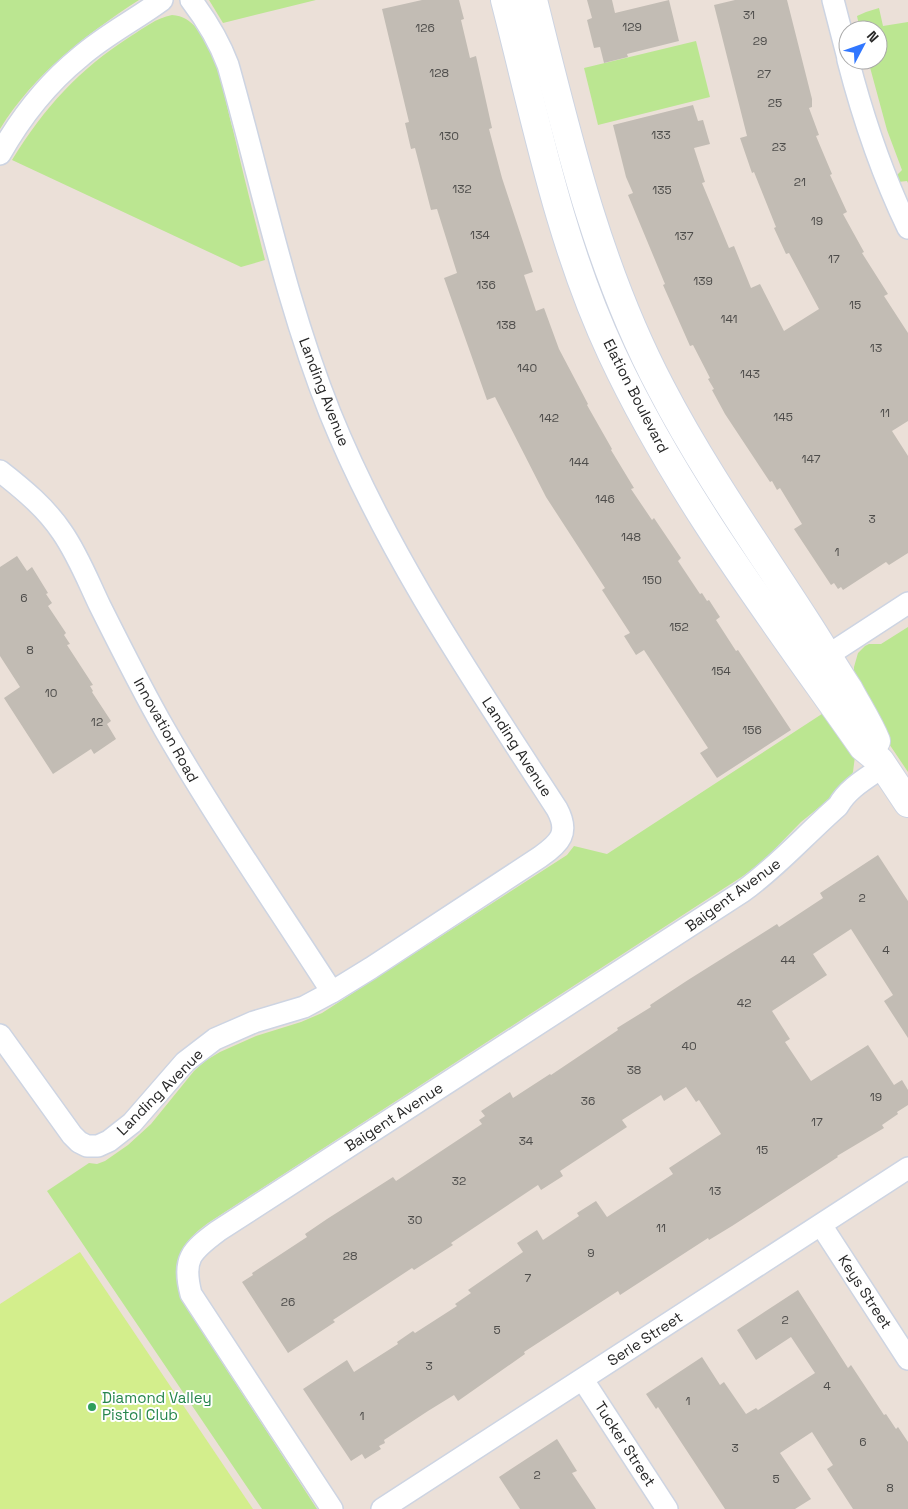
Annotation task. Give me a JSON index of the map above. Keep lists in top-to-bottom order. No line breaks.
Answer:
{"streets":{"street":["Landing Avenue","Elation Boulevard","Innovation Road","Baigent Avenue","Keys Street","Serle Street","Tucker Street"]},"crossings":[["Landing Avenue","Innovation Road"],["Elation Boulevard","Baigent Avenue"],["Keys Street","Serle Street"],["Serle Street","Tucker Street"]],"places":["Diamond Valley Pistol Club"],"house_numbers":["31","129","126","29","128","27","25","133","130","23","21","132","135","19","134","137","17","139","136","15","141","138","13","140","143","11","145","142","147","144","146","3","148","1","150","6","152","8","154","10","12","156","2","4","44","42","40","38","19","36","17","34","15","32","13","30","11","9","28","7","26","2","5","3","4","1","1","6","3","2","5","8"],"north":"top right"}
